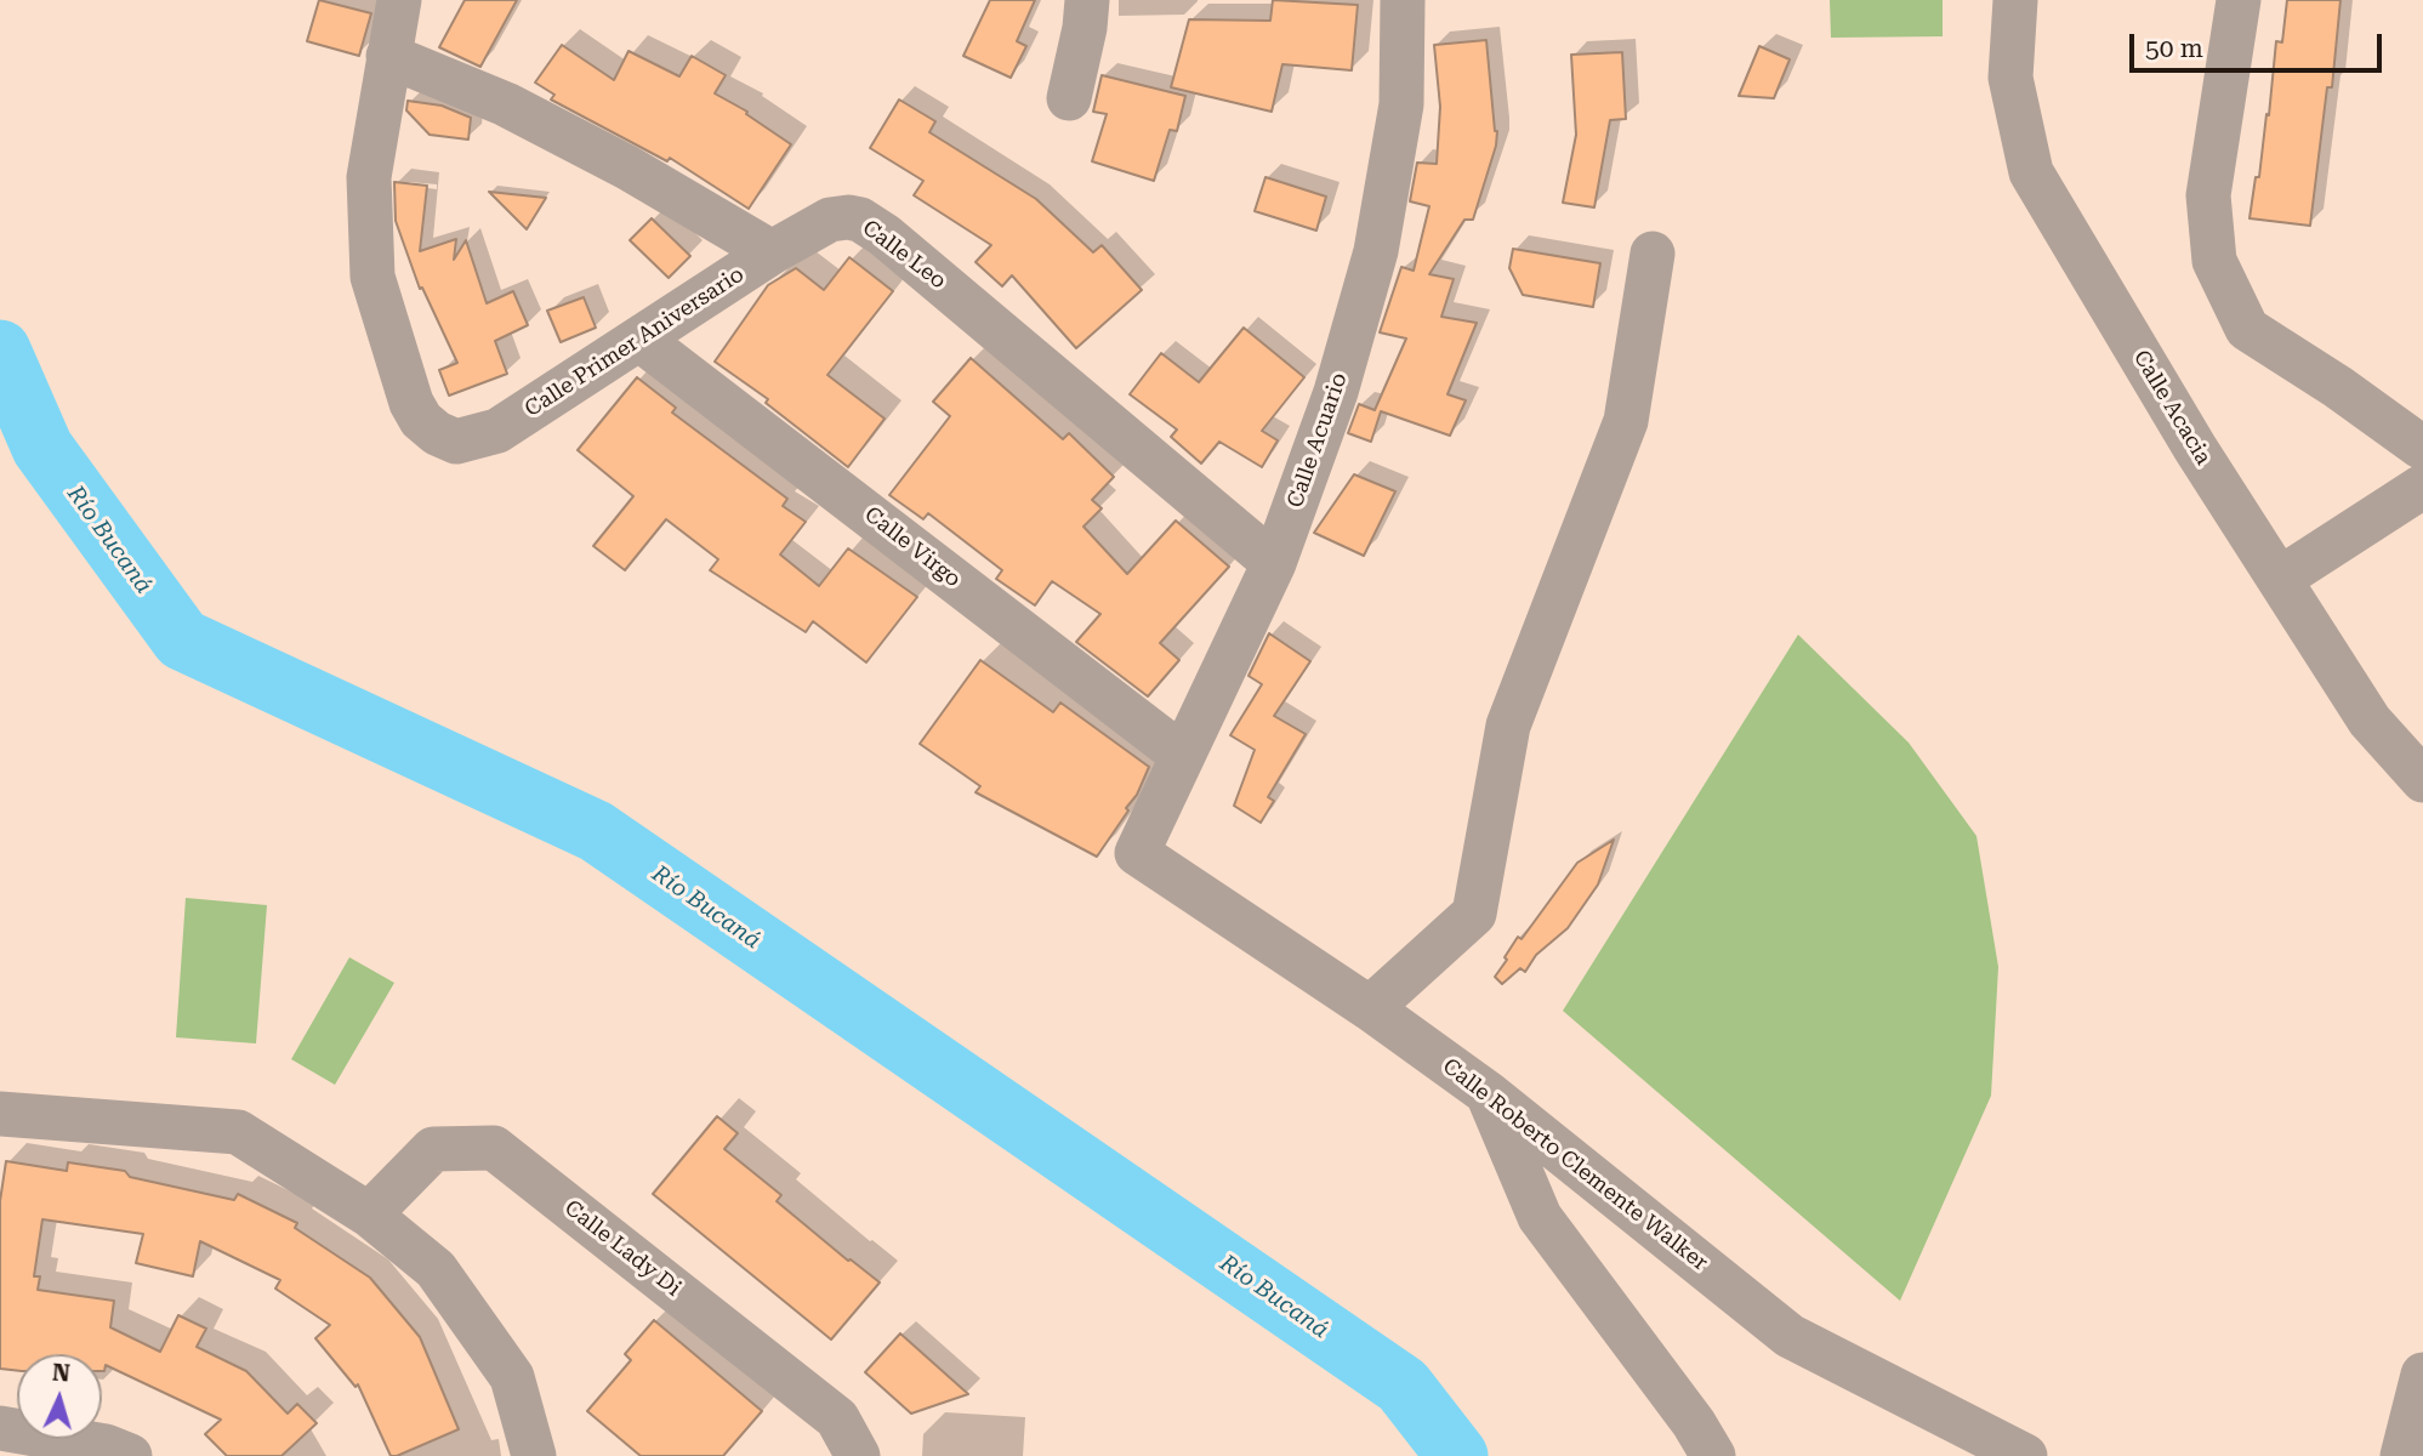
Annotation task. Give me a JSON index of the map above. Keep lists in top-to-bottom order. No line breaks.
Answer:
{"streets":{"street":["Calle Leo","Calle Primer Aniversario","Calle Acacia","Calle Acuario","Calle Virgo","Calle Roberto Clemente Walker","Calle Lady Di"]},"crossings":[["Calle Leo","Calle Primer Aniversario"],["Calle Leo","Calle Acuario"],["Calle Primer Aniversario","Calle Virgo"],["Calle Acuario","Calle Virgo"],["Calle Acuario","Calle Roberto Clemente Walker"]],"water":["Río Bucaná"],"scale_bar":"50 m","north":"top"}
